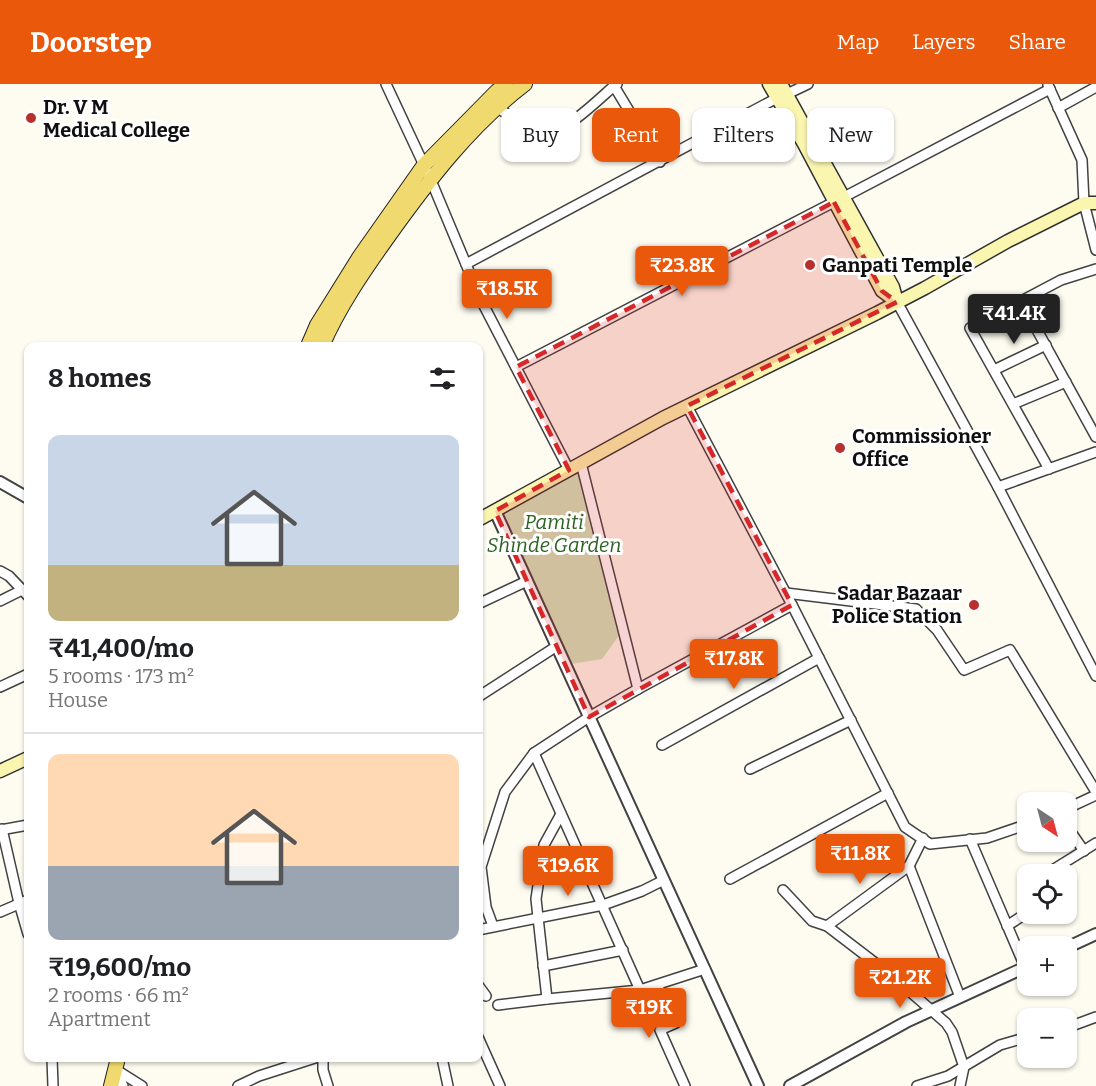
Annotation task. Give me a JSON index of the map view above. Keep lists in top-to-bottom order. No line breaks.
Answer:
{"parks":["Pamiti Shinde Garden"],"places":["Dr. V M Medical College","Ganpati Temple","Commissioner Office","Sadar Bazaar Police Station"],"north":"bottom right","page":{"header":"Doorstep","nav":["Map","Layers","Share"],"chip":["Buy","Rent","Filters","New"],"price":["₹23.8K","₹18.5K","₹41.4K","₹17.8K","₹11.8K","₹19.6K","₹21.2K","₹19K"],"heading":"8 homes","list":[{"name":"₹41,400/mo","note":"5 rooms · 173 m² · House"},{"name":"₹19,600/mo","note":"2 rooms · 66 m² · Apartment"}],"map_buttons":["+","−"]}}
